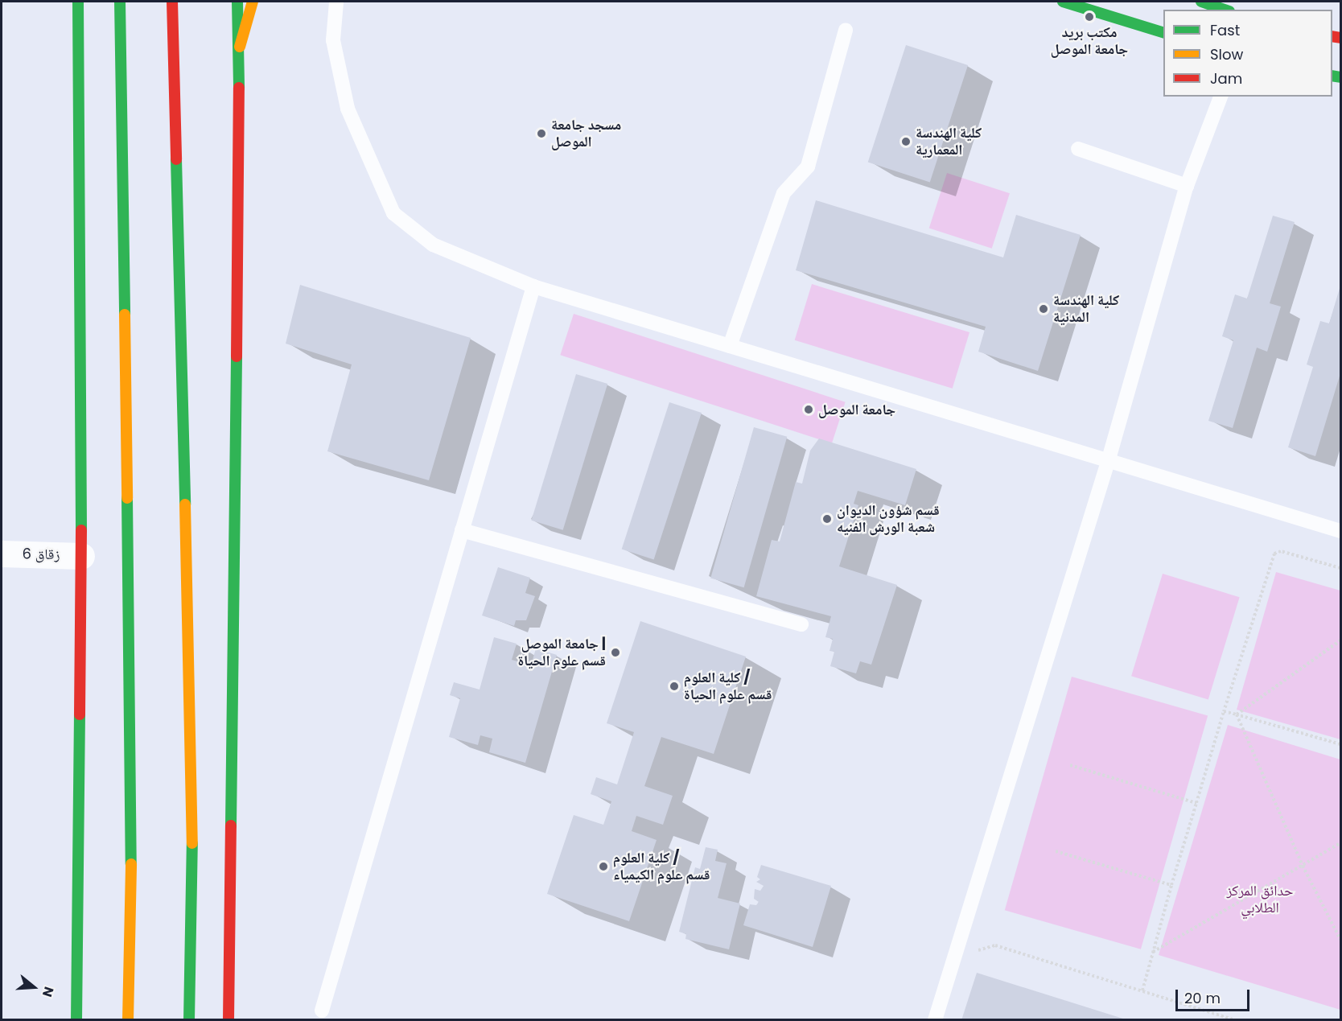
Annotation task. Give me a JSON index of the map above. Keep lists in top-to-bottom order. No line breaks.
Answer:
{"streets":{"street":["زقاق 6"]},"parks":["حدائق المركز الطلابي"],"places":["مكتب بريد جامعة الموصل","مسجد جامعة الموصل","كلية الهندسة المعمارية","كلية الهندسة المدنية","جامعة الموصل","قسم شؤون الديوان شعبة الورش الفنيه","جامعة الموصل | قسم علوم الحياة","كلية العلوم / قسم علوم الحياة","كلية العلوم / قسم علوم الكيمياء"],"legend":["Fast","Slow","Jam"],"scale_bar":"20 m","north":"right"}
